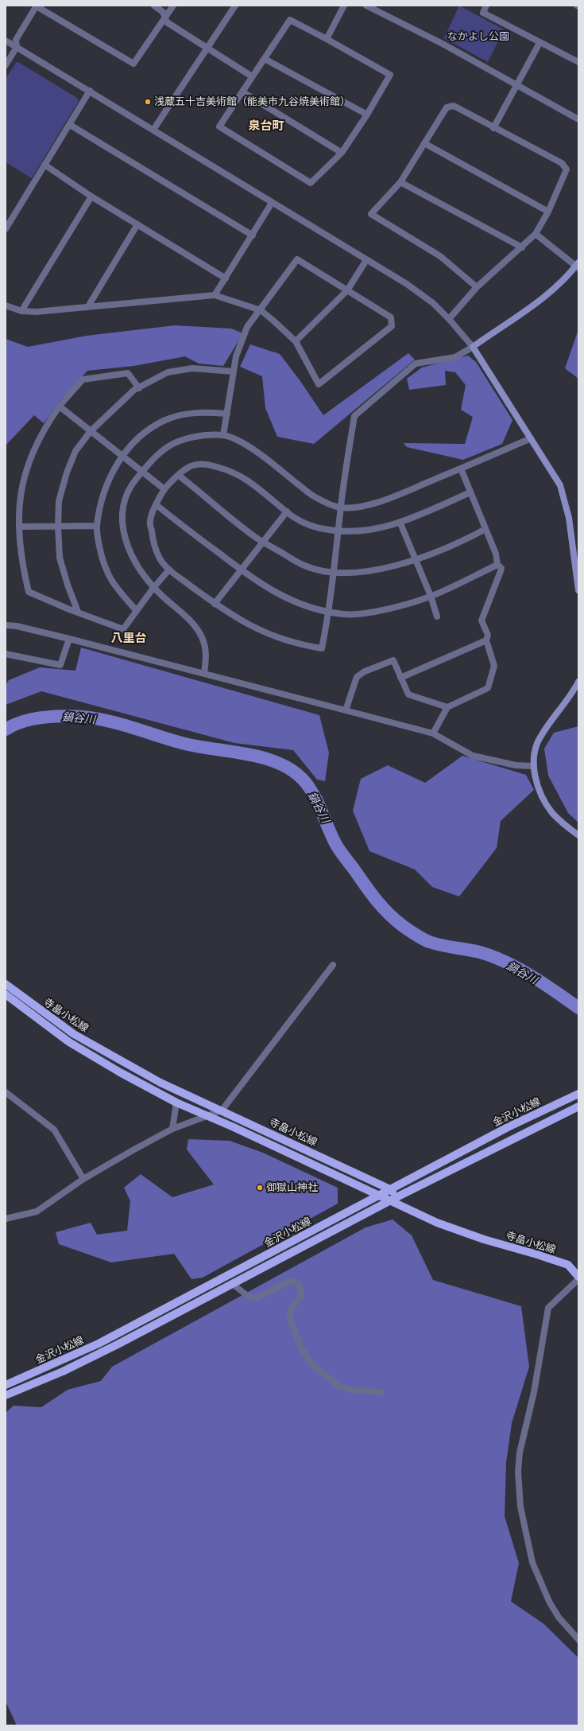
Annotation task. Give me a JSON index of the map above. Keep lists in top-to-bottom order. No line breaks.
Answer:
{"streets":{"main road":["寺畠小松線","金沢小松線"]},"crossings":[["寺畠小松線","金沢小松線"]],"districts":["泉台町","八里台"],"water":["鍋谷川"],"parks":["なかよし公園"],"places":["浅蔵五十吉美術館（能美市九谷焼美術館）","御獄山神社"]}
